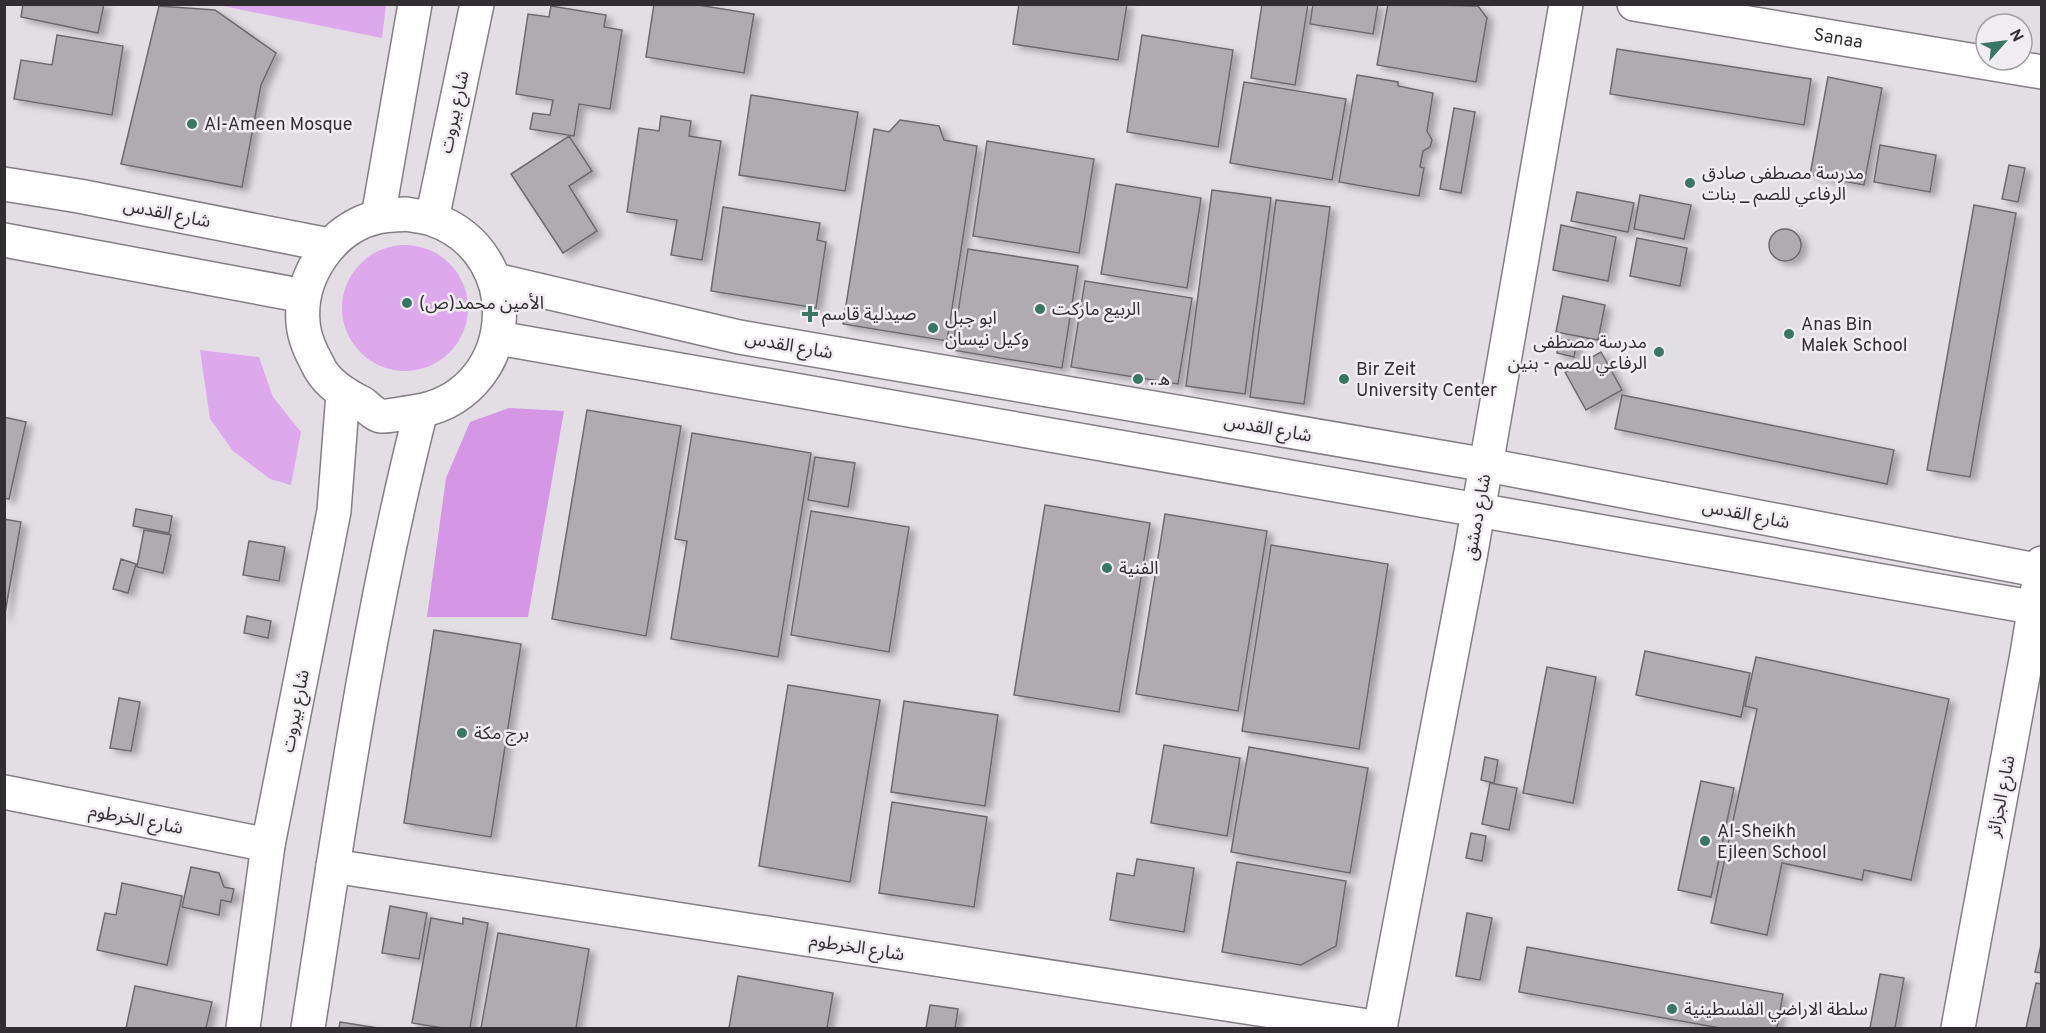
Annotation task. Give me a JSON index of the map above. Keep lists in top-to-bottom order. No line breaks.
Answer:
{"streets":{"main road":["Sanaa","شارع بيروت","شارع القدس","شارع دمشق","شارع الجزائر","شارع الخرطوم"]},"crossings":[["شارع بيروت","شارع القدس"],["شارع بيروت","شارع الخرطوم"],["شارع القدس","شارع دمشق"],["شارع القدس","شارع الجزائر"],["شارع دمشق","شارع الخرطوم"]],"places":{"other":["Al-Ameen Mosque","مدرسة مصطفى صادق الرفاعي للصم _ بنات","الأمين محمد(ص)","الربيع ماركت","ابو جبل وكيل نيسان","Anas Bin Malek School","مدرسة مصطفى الرفاعي للصم - بنين","..ه","Bir Zeit University Center","الفنية","برج مكة","Al-Sheikh Ejleen School","سلطة الاراضي الفلسطينية"],"health":["صيدلية قاسم"]},"north":"top right"}
